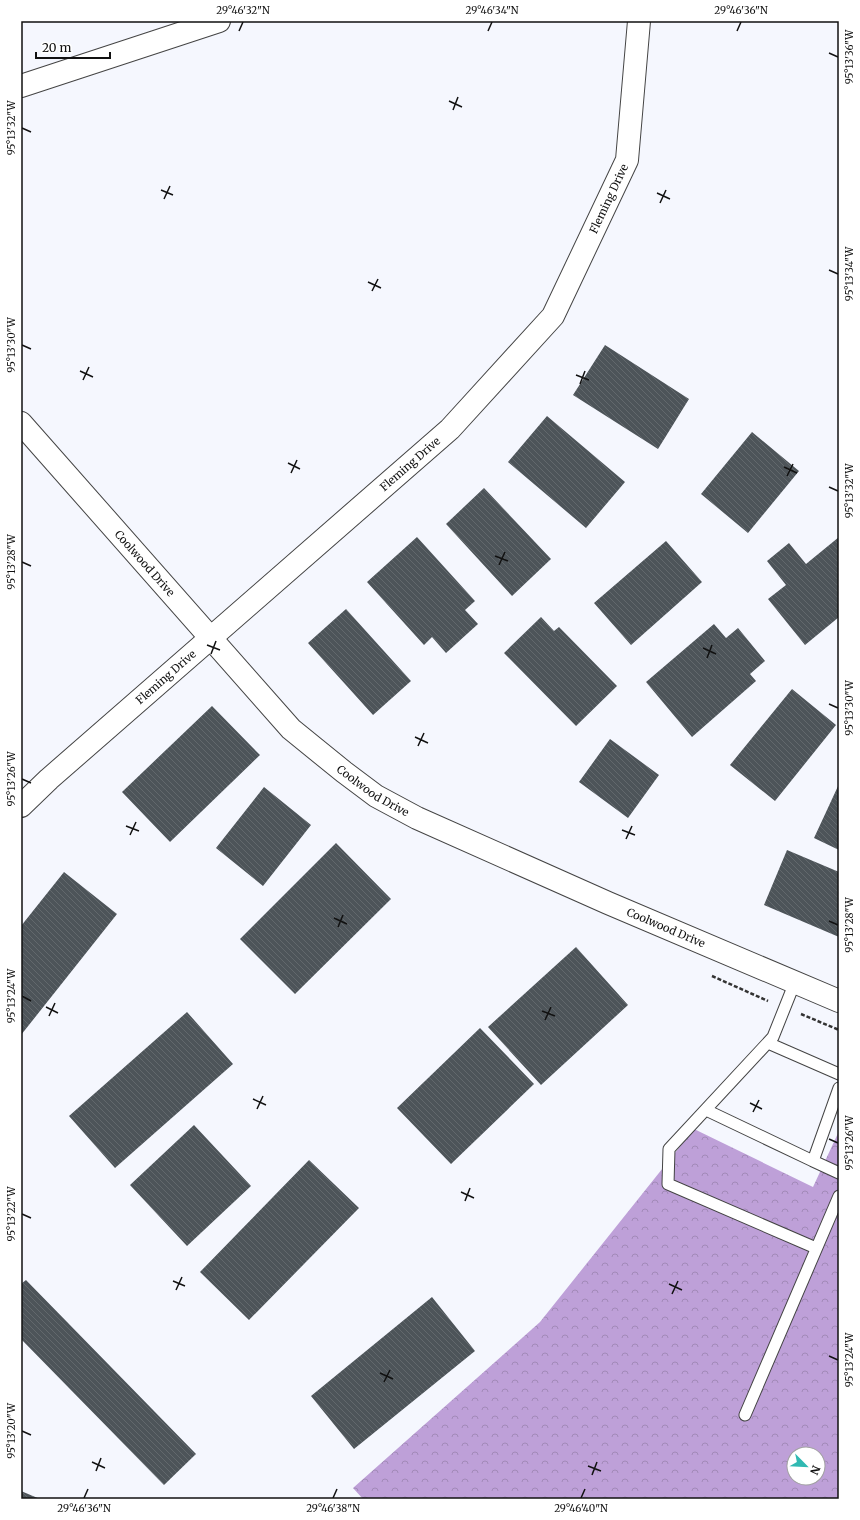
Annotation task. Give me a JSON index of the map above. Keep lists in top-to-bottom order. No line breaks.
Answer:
{"streets":{"street":["Fleming Drive","Coolwood Drive"]},"crossings":[["Fleming Drive","Coolwood Drive"]],"scale_bar":"20 m","north":"bottom right","coordinates":["29°46'32\"N","29°46'34\"N","29°46'36\"N","95°13'36\"W","95°13'32\"W","95°13'34\"W","95°13'30\"W","95°13'28\"W","95°13'26\"W","95°13'24\"W","95°13'22\"W","95°13'20\"W","29°46'38\"N","29°46'40\"N"]}
